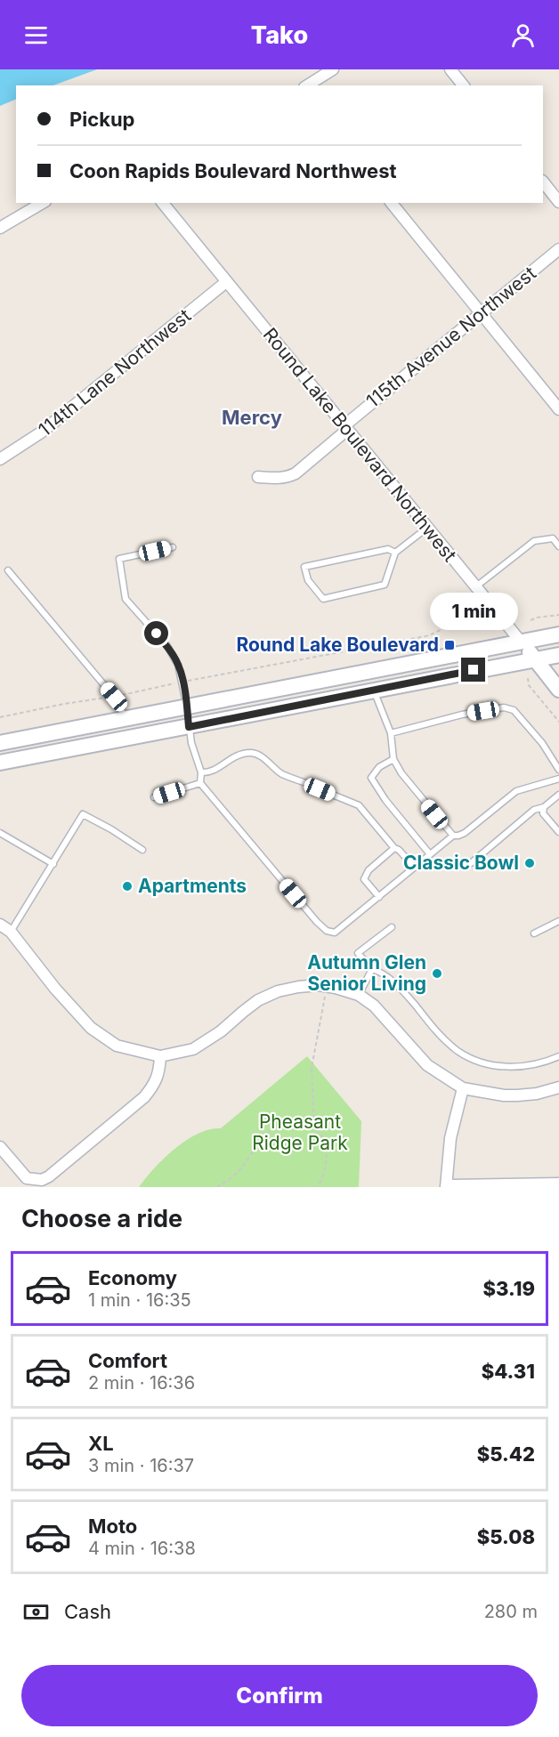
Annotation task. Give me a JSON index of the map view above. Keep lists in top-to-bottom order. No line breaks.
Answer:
{"streets":{"main road":["Round Lake Boulevard Northwest"],"street":["115th Avenue Northwest","114th Lane Northwest"]},"crossings":[["115th Avenue Northwest","Round Lake Boulevard Northwest"],["114th Lane Northwest","Round Lake Boulevard Northwest"]],"districts":["Mercy"],"parks":["Pheasant Ridge Park"],"places":{"transit":["Round Lake Boulevard"],"other":["Classic Bowl","Apartments","Autumn Glen Senior Living"]},"page":{"header":"Tako","banner":["Pickup","Coon Rapids Boulevard Northwest"],"bubble":"1 min","heading":"Choose a ride","list":[{"name":"Economy","note":"1 min · 16:35","value":"$3.19"},{"name":"Comfort","note":"2 min · 16:36","value":"$4.31"},{"name":"XL","note":"3 min · 16:37","value":"$5.42"},{"name":"Moto","note":"4 min · 16:38","value":"$5.08"}],"pay":["Cash","280 m"],"buttons":"Confirm"}}
